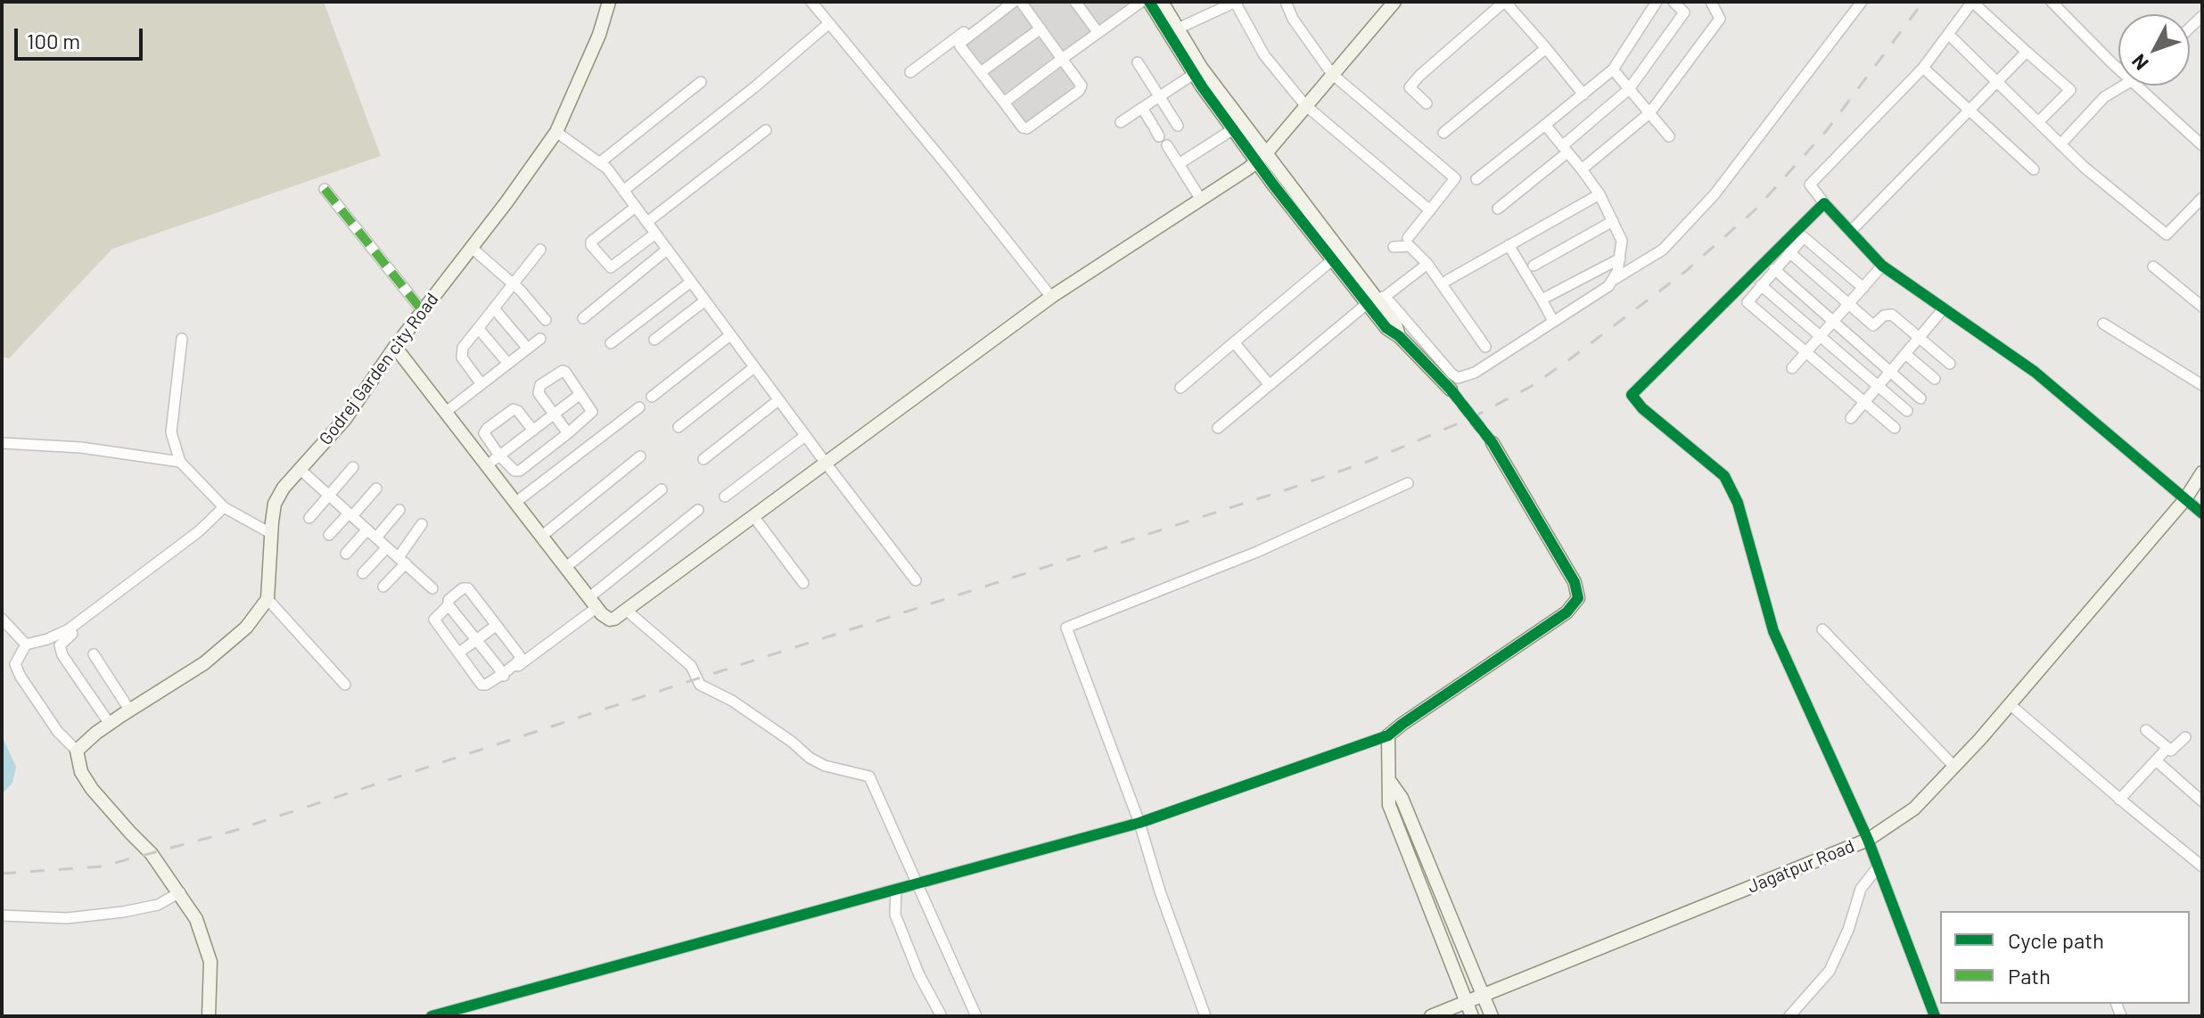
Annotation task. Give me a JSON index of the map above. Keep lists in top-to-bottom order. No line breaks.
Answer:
{"streets":{"street":["Godrej Garden city Road","Jagatpur Road"]},"legend":["Cycle path","Path"],"scale_bar":"100 m","north":"bottom left"}
